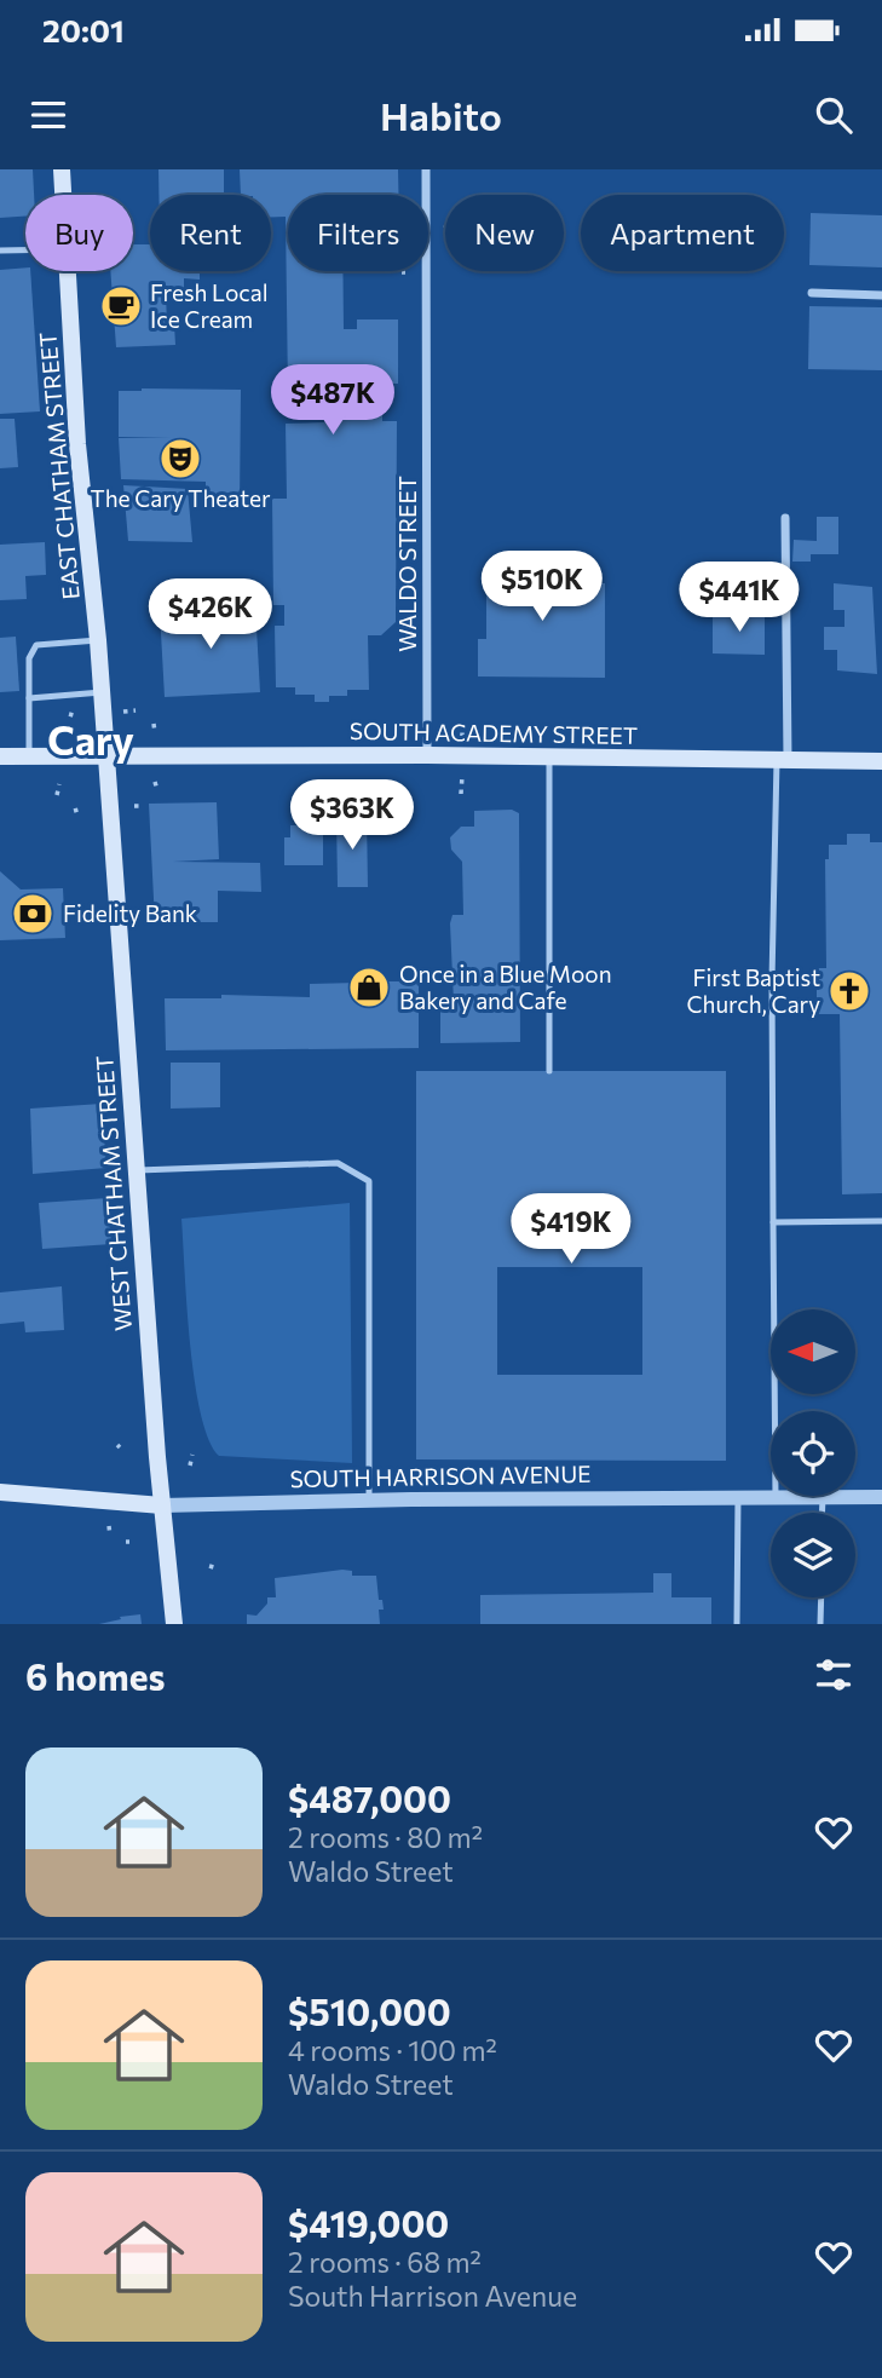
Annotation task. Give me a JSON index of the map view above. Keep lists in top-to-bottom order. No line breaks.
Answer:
{"streets":{"main road":["EAST CHATHAM STREET","SOUTH ACADEMY STREET","WEST CHATHAM STREET","SOUTH HARRISON AVENUE"],"street":["WALDO STREET"]},"crossings":[["EAST CHATHAM STREET","SOUTH ACADEMY STREET"],["EAST CHATHAM STREET","WEST CHATHAM STREET"],["WALDO STREET","SOUTH ACADEMY STREET"],["SOUTH ACADEMY STREET","WEST CHATHAM STREET"],["WEST CHATHAM STREET","SOUTH HARRISON AVENUE"]],"districts":["Cary"],"places":{"cafe":["Fresh Local Ice Cream"],"theatre":["The Cary Theater"],"bank":["Fidelity Bank"],"shop":["Once in a Blue Moon Bakery and Cafe"],"church":["First Baptist Church, Cary"]},"north":"left","page":{"status":"20:01","header":"Habito","chip":["Buy","Rent","Filters","New","Apartment"],"price":["$487K","$510K","$441K","$426K","$363K","$419K"],"heading":"6 homes","list":[{"name":"$487,000","note":"2 rooms · 80 m² · Waldo Street"},{"name":"$510,000","note":"4 rooms · 100 m² · Waldo Street"},{"name":"$419,000","note":"2 rooms · 68 m² · South Harrison Avenue"}]}}
